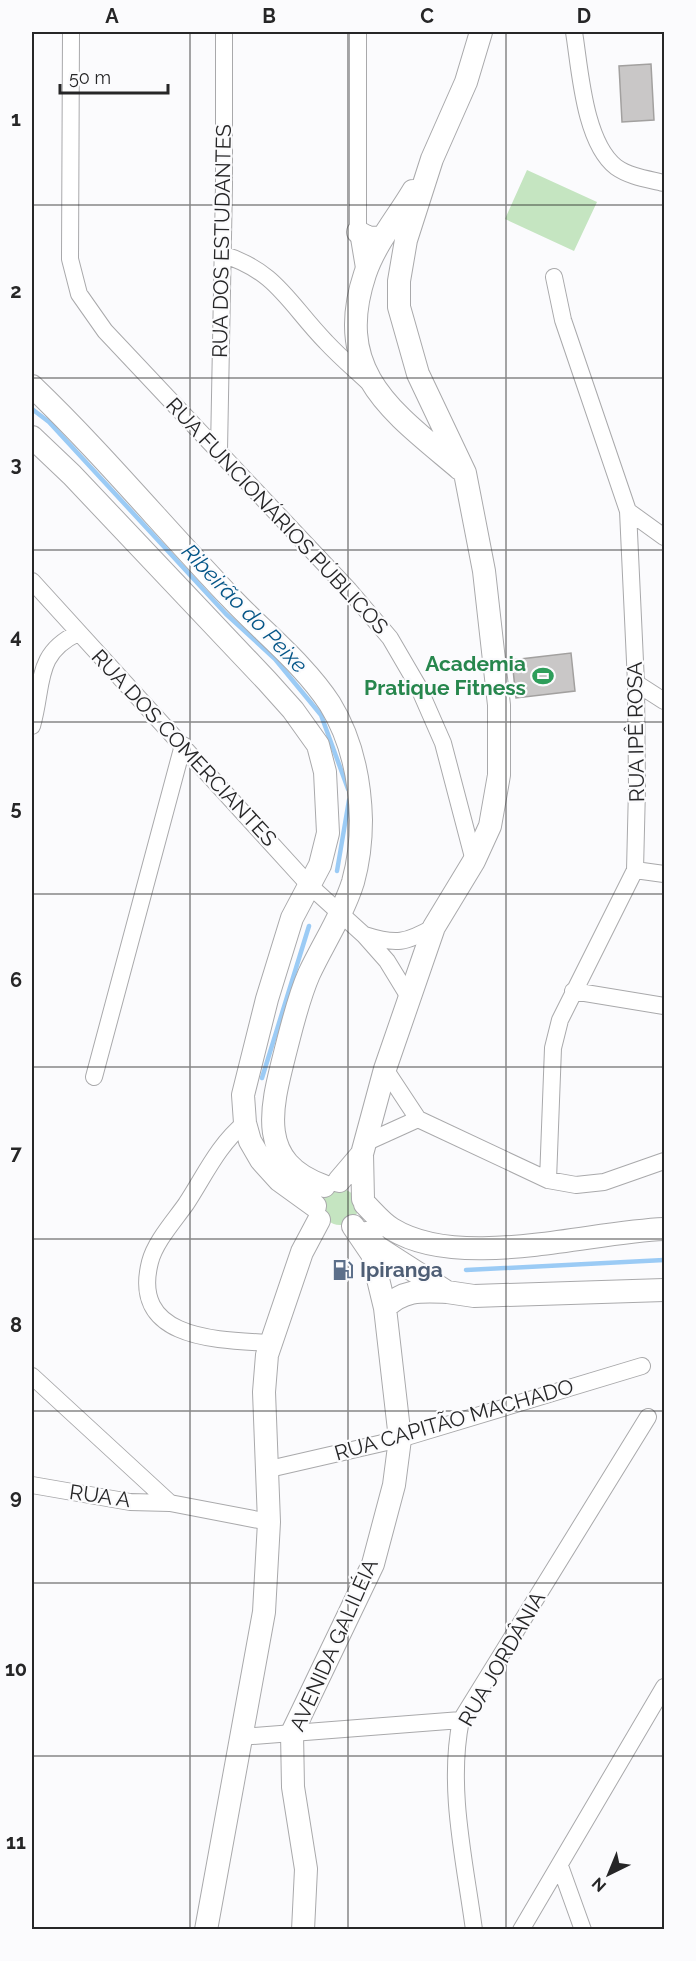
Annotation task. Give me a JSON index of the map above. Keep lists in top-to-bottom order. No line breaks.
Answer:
{"streets":{"street":["RUA DOS ESTUDANTES","RUA FUNCIONÁRIOS PÚBLICOS","RUA IPÊ ROSA","RUA DOS COMERCIANTES","RUA CAPITÃO MACHADO","RUA A","AVENIDA GALILÉIA","RUA JORDÂNIA"]},"crossings":[["RUA DOS ESTUDANTES","RUA FUNCIONÁRIOS PÚBLICOS"],["RUA CAPITÃO MACHADO","AVENIDA GALILÉIA"]],"water":["Ribeirão do Peixe"],"places":{"sports":["Academia Pratique Fitness"],"fuel station":["Ipiranga"]},"scale_bar":"50 m","north":"bottom left","grid":{"columns":["A","B","C","D"],"rows":["1","2","3","4","5","6","7","8","9","10","11"]}}
